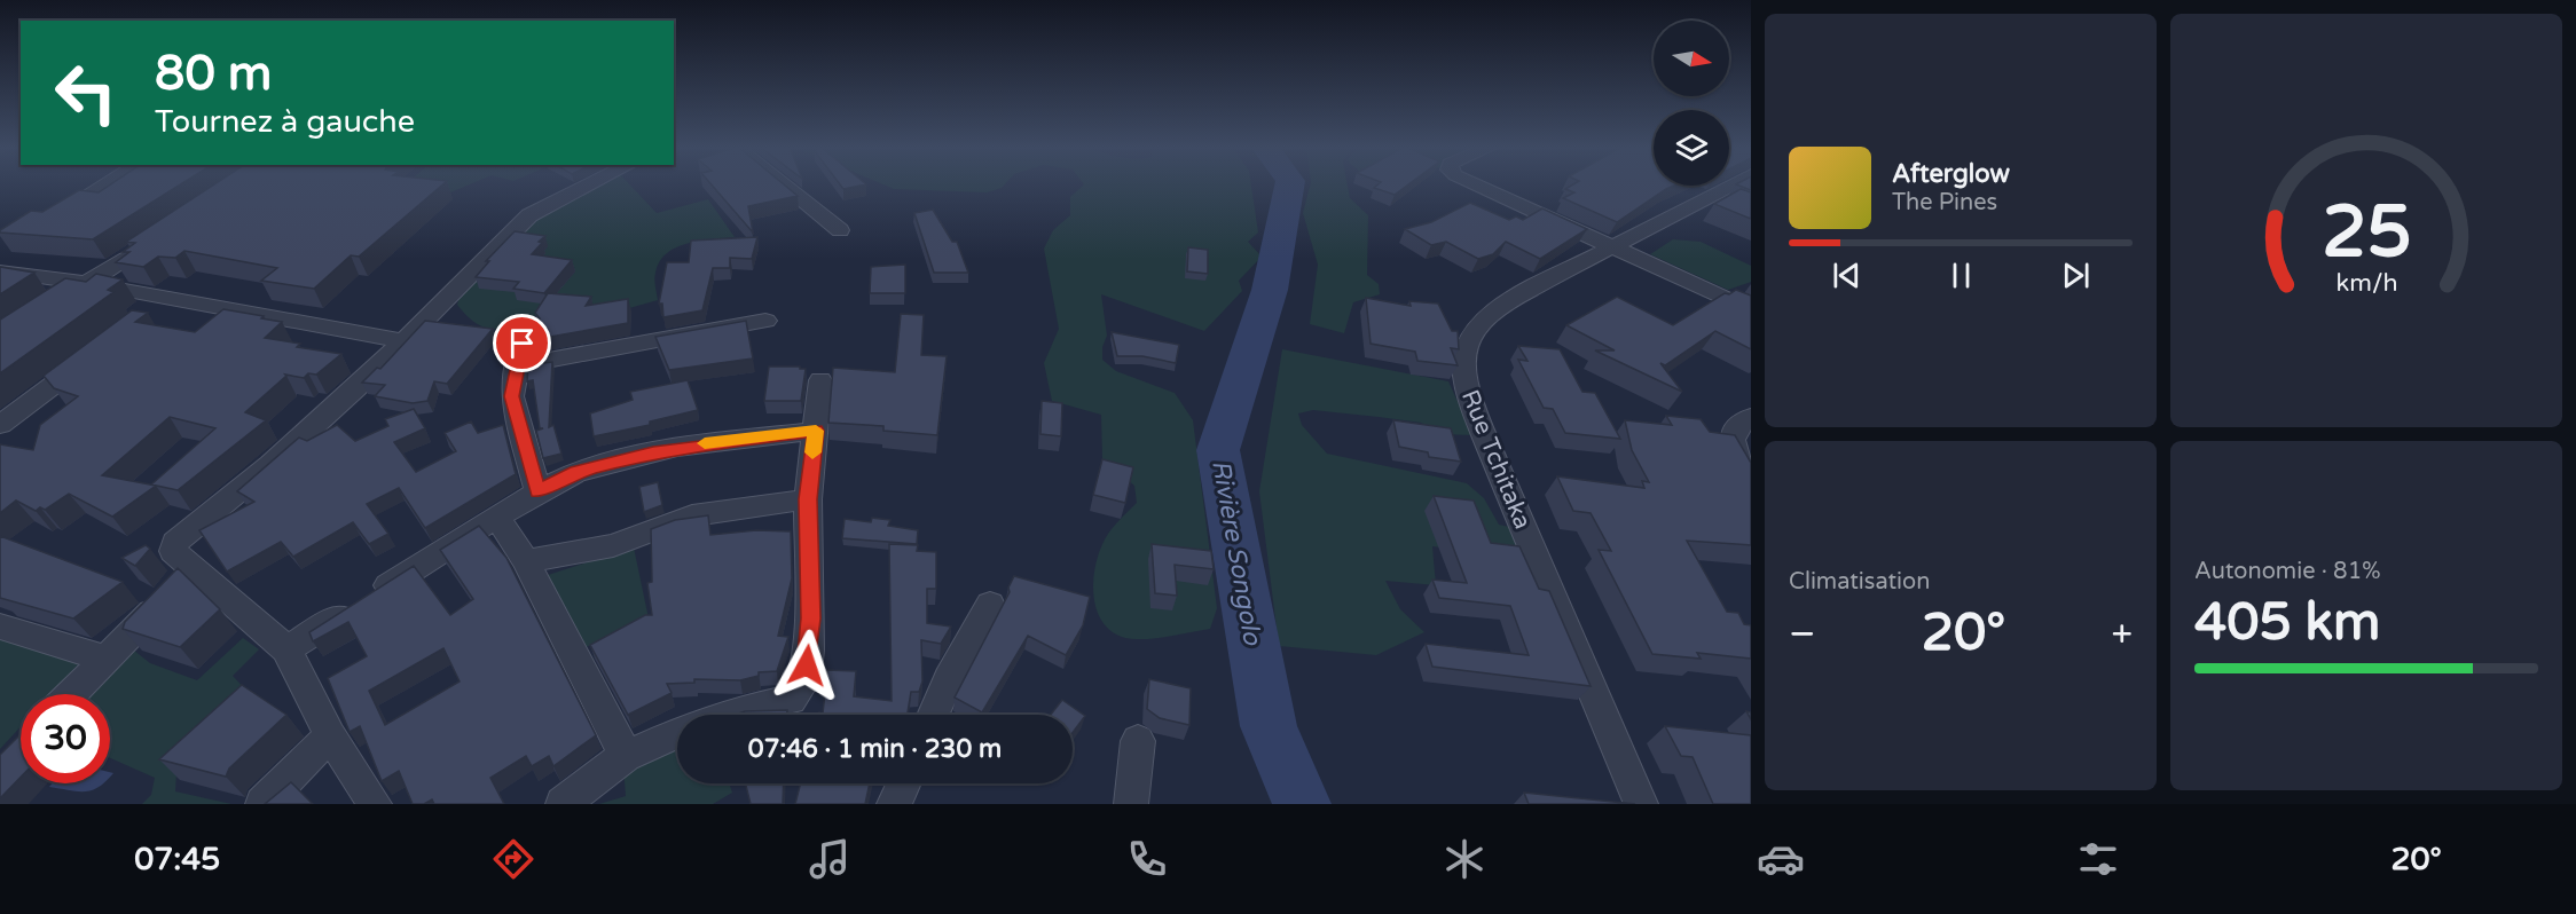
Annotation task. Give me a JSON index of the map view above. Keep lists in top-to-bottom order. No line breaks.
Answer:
{"streets":{"street":["Rue Tchitaka"]},"water":["Rivière Songolo"],"north":"right","page":{"turn":["80 m","Tournez à gauche"],"song":["Afterglow","The Pines"],"tile":["Climatisation",["Autonomie · 81%","405 km"]],"heat":["−","20°","+"],"limit":"30","trip":"07:46 · 1 min · 230 m","tabs":["07:45","20°"],"gauge":["25","km/h"]}}
